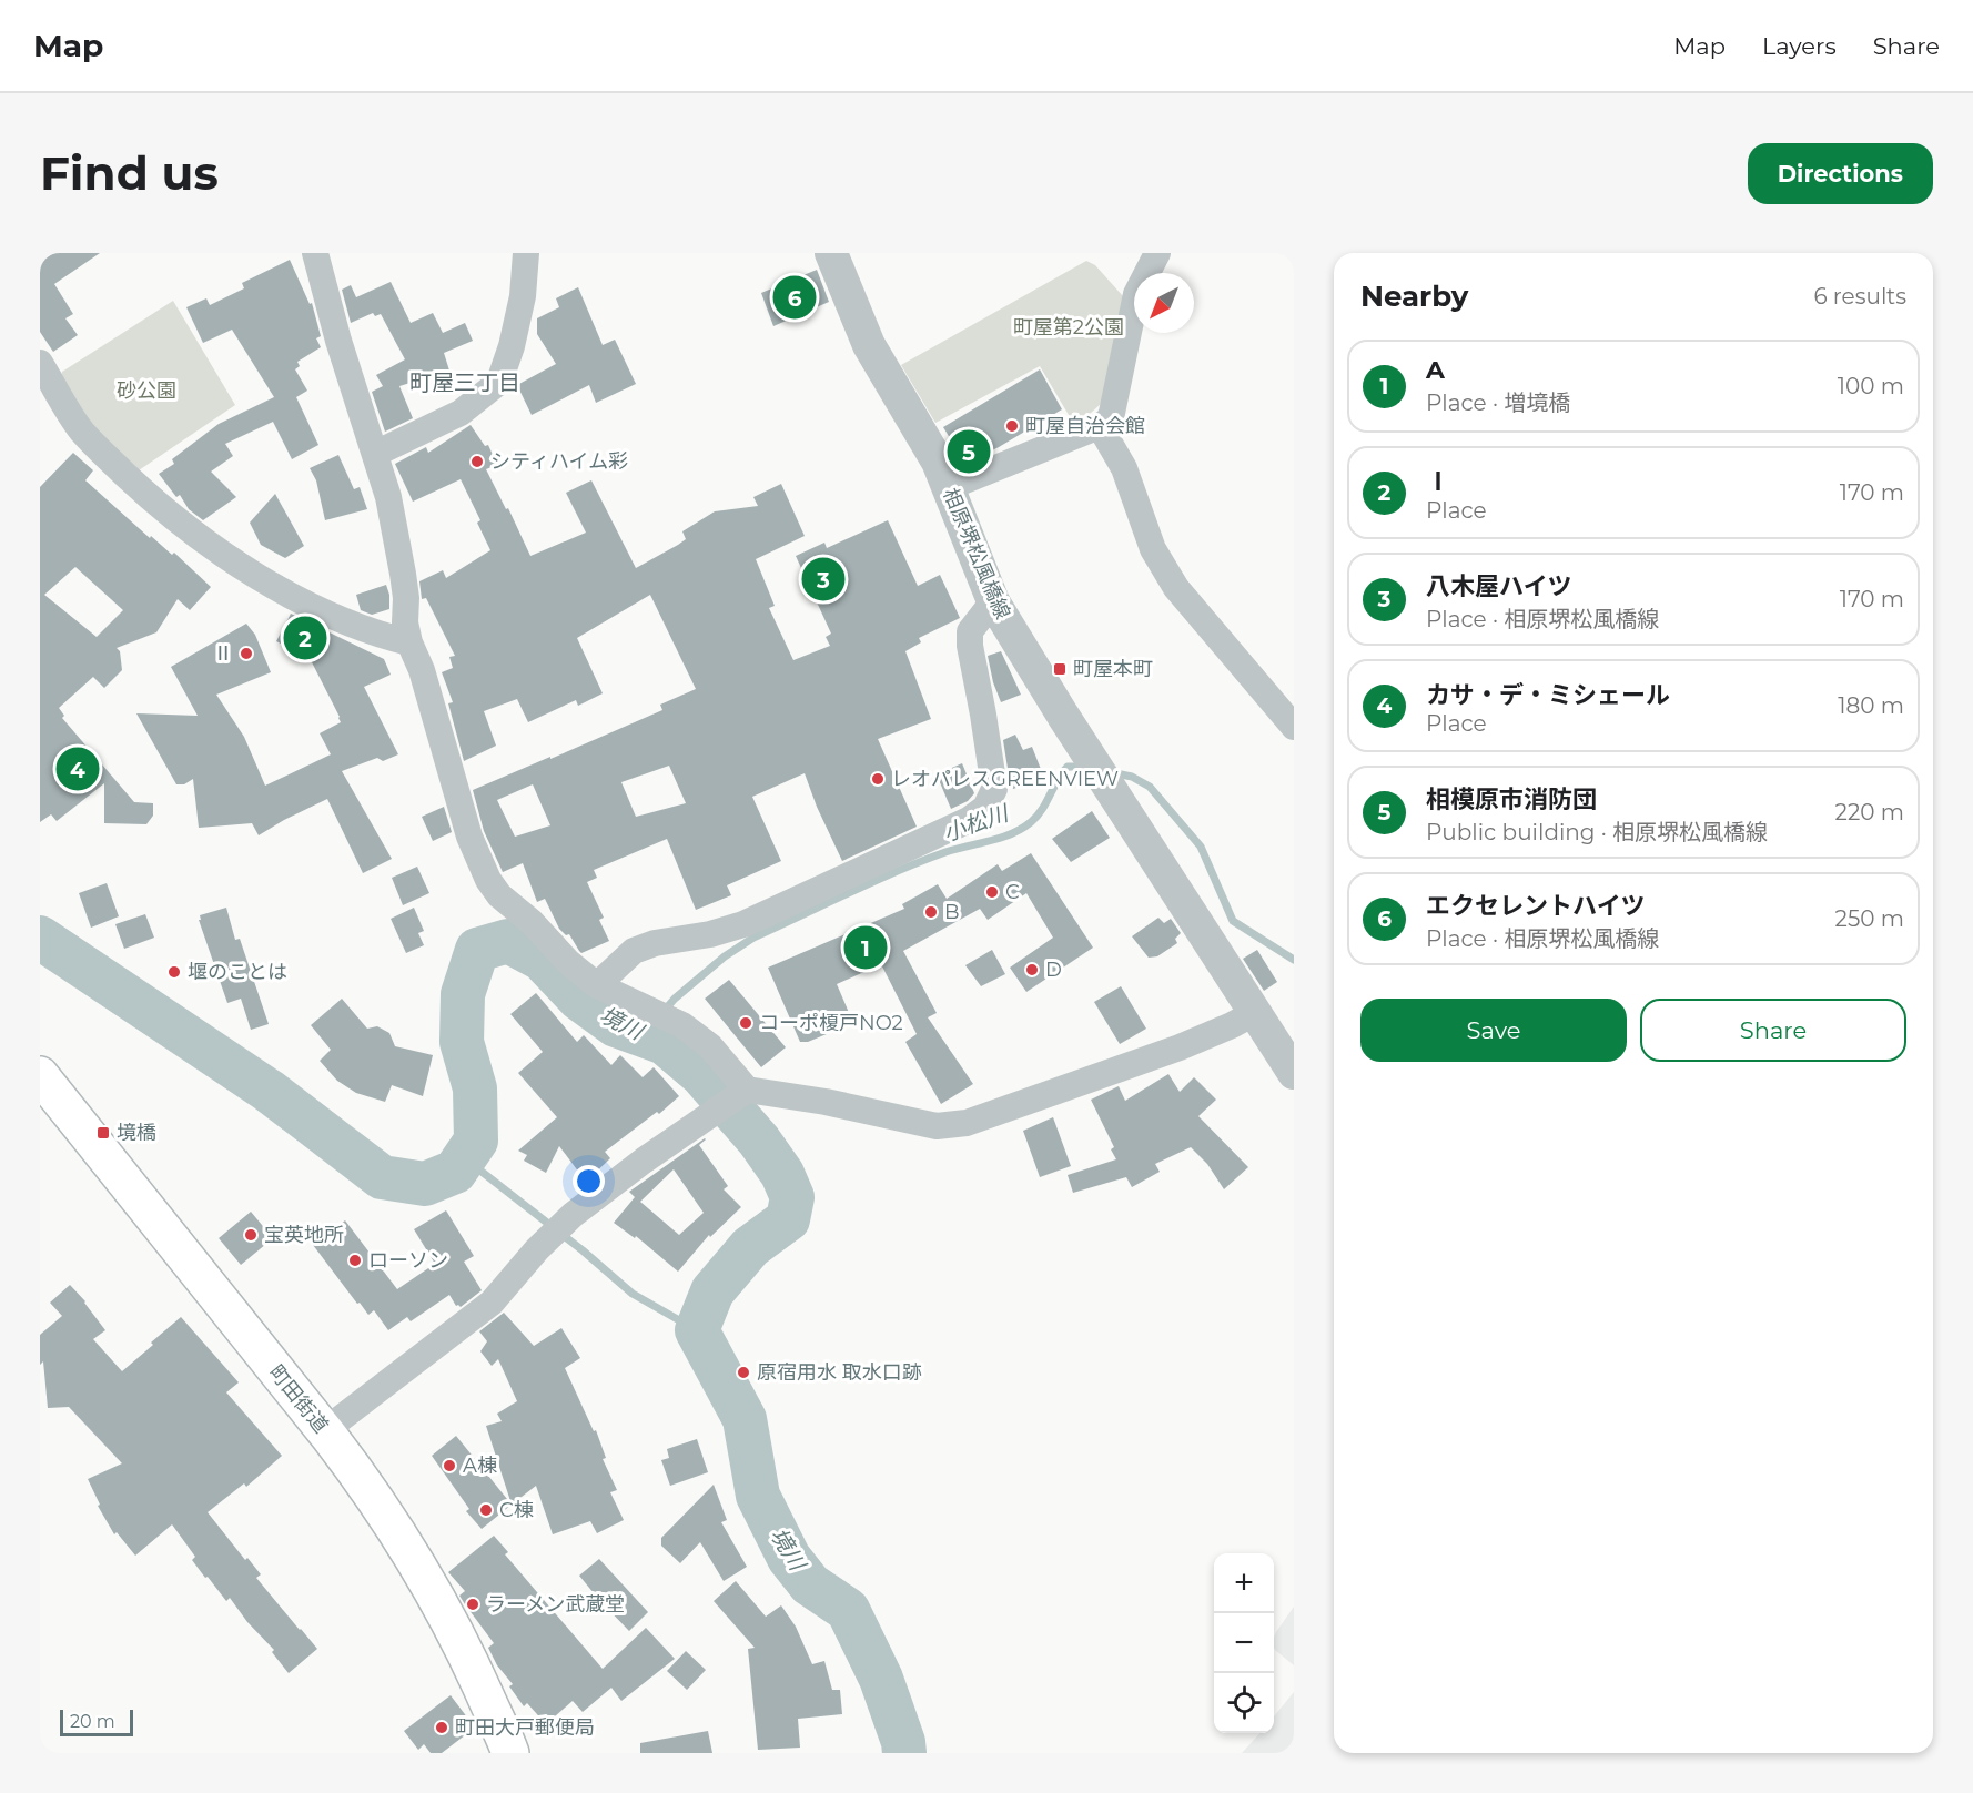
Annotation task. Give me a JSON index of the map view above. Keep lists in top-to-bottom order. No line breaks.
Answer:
{"streets":{"main road":["町田街道"],"street":["相原堺松風橋線"]},"districts":["町屋三丁目"],"water":["小松川","境川"],"parks":["町屋第2公園","砂公園"],"places":{"other":["町屋自治会館","シティハイム彩","Ⅱ","レオパレスGREENVIEW","C","B","D","堰のことは","コーポ榎戸NO2","宝英地所","ローソン","原宿用水 取水口跡","A棟","C棟","ラーメン武蔵堂","町田大戸郵便局"],"transit":["町屋本町","境橋"]},"scale_bar":"20 m","north":"bottom left","page":{"header":"Map","nav":["Map","Layers","Share"],"buttons":["Directions",["Save","Share"]],"title":"Find us","heading":["Nearby","6 results"],"pins":["6","5","3","2","4","1"],"list":[{"mark":"1","name":"A","note":"Place · 増境橋","value":"100 m"},{"mark":"2","name":"Ⅰ","note":"Place","value":"170 m"},{"mark":"3","name":"八木屋ハイツ","note":"Place · 相原堺松風橋線","value":"170 m"},{"mark":"4","name":"カサ・デ・ミシェール","note":"Place","value":"180 m"},{"mark":"5","name":"相模原市消防団","note":"Public building · 相原堺松風橋線","value":"220 m"},{"mark":"6","name":"エクセレントハイツ","note":"Place · 相原堺松風橋線","value":"250 m"}],"map_buttons":["+","−"],"scale":"20 m"}}
